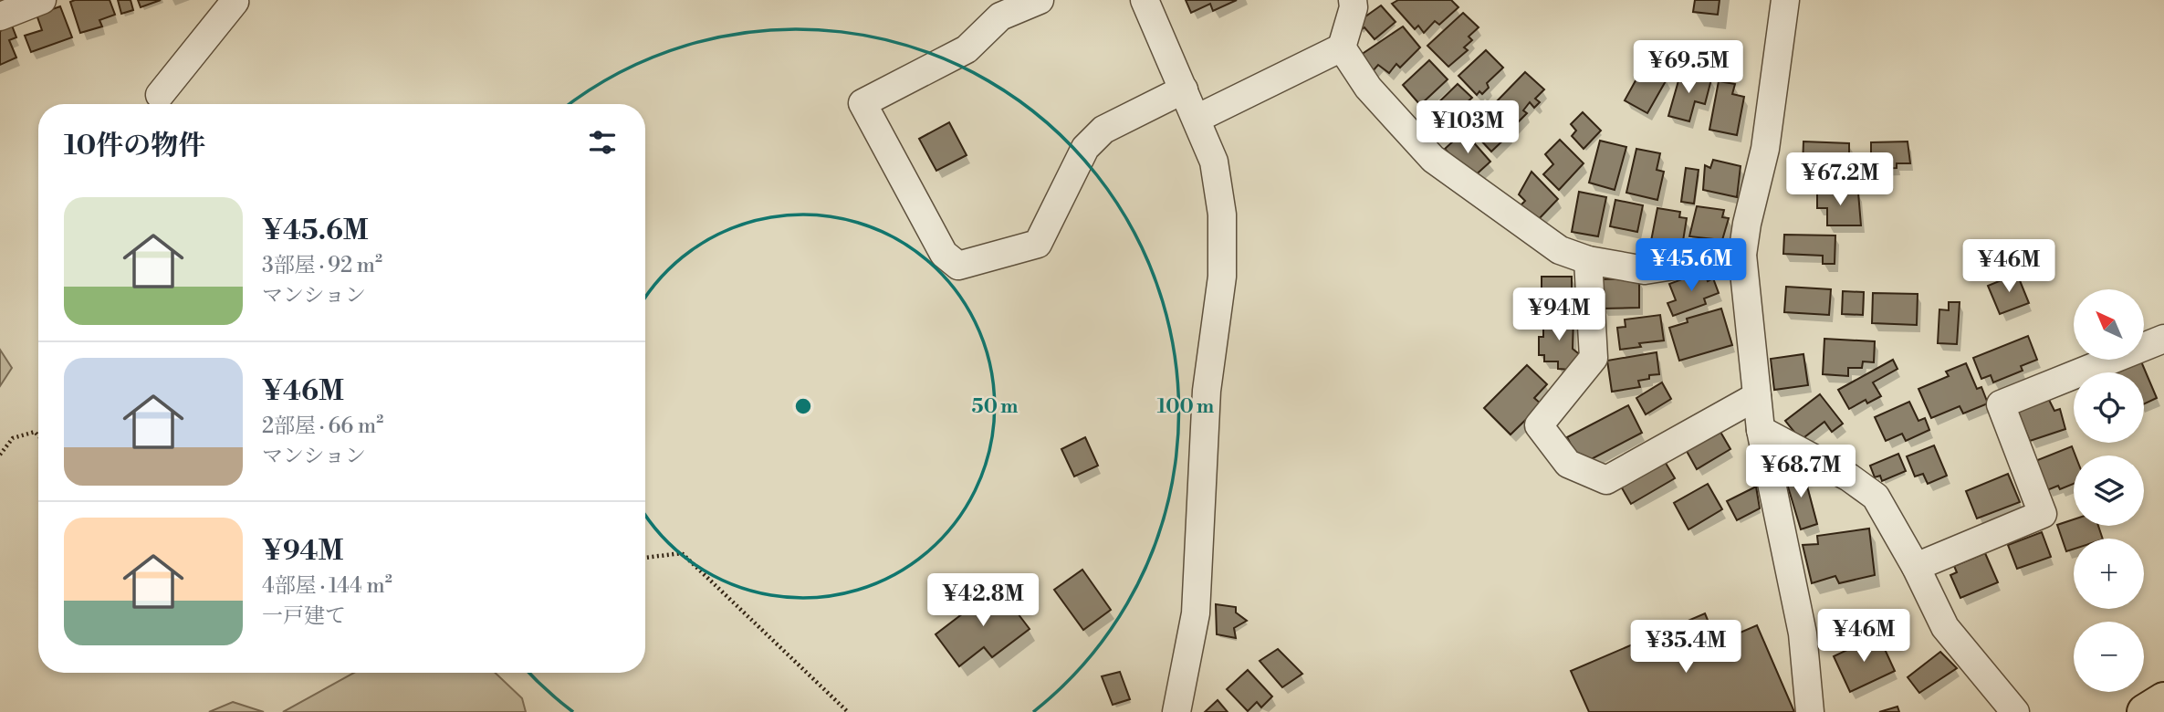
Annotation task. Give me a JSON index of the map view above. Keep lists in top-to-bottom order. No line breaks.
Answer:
{"north":"top left","page":{"price":["¥69.5M","¥103M","¥67.2M","¥45.6M","¥46M","¥94M","¥68.7M","¥42.8M","¥46M","¥35.4M"],"heading":"10件の物件","list":[{"name":"¥45.6M","note":"3部屋 · 92 m² · マンション"},{"name":"¥46M","note":"2部屋 · 66 m² · マンション"},{"name":"¥94M","note":"4部屋 · 144 m² · 一戸建て"}],"map_buttons":["+","−"]},"rings":["50 m","100 m"]}
